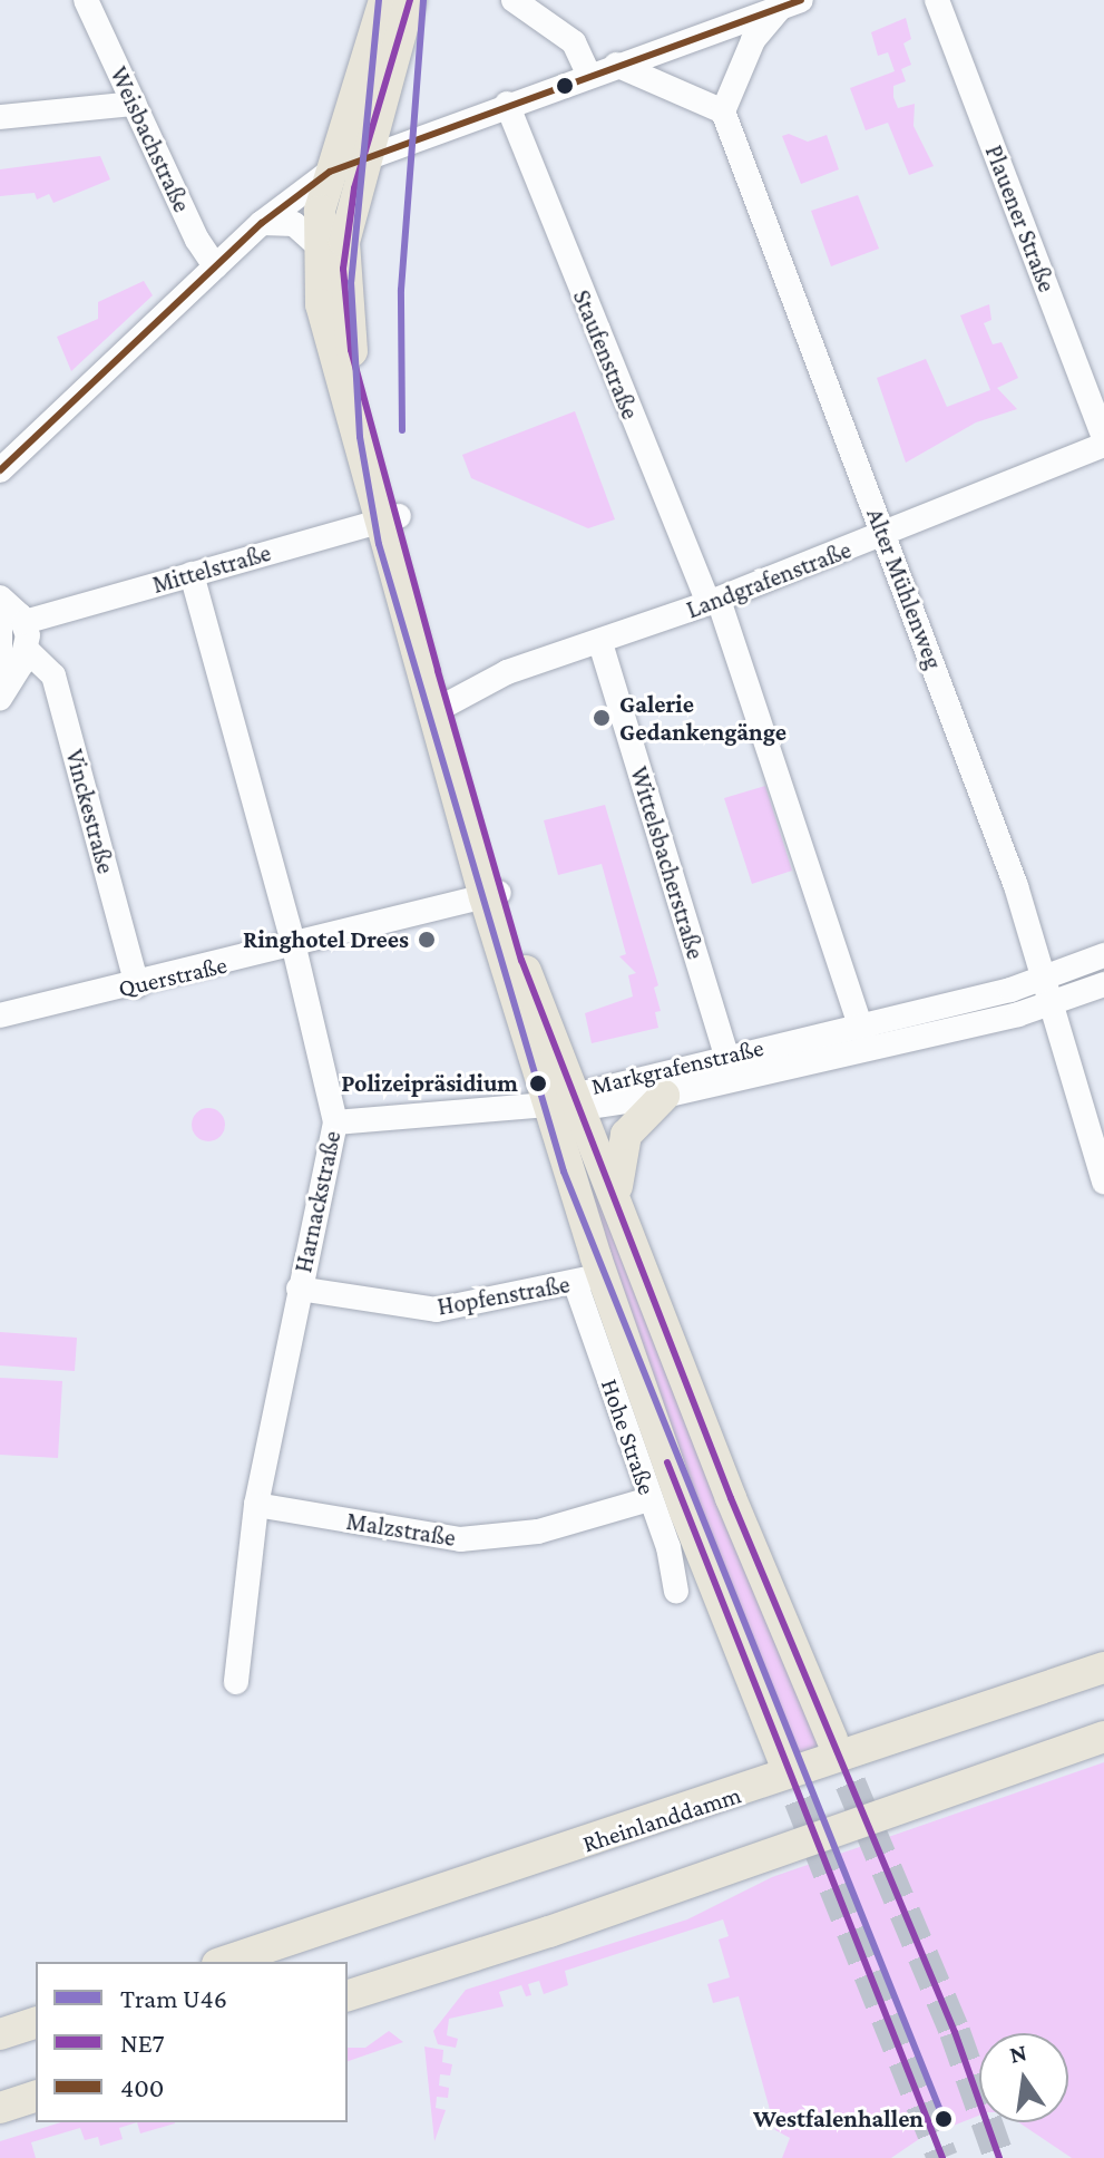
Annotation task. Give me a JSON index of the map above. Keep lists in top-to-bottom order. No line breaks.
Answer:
{"streets":{"main road":["Hohe Straße","Rheinlanddamm"],"street":["Weisbachstraße","Plauener Straße","Staufenstraße","Mittelstraße","Landgrafenstraße","Alter Mühlenweg","Vinckestraße","Wittelsbacherstraße","Querstraße","Markgrafenstraße","Harnackstraße","Hopfenstraße","Malzstraße"]},"crossings":[["Staufenstraße","Landgrafenstraße"],["Staufenstraße","Markgrafenstraße"],["Mittelstraße","Harnackstraße"],["Mittelstraße","Hohe Straße"],["Landgrafenstraße","Alter Mühlenweg"],["Landgrafenstraße","Wittelsbacherstraße"],["Landgrafenstraße","Hohe Straße"],["Alter Mühlenweg","Markgrafenstraße"],["Vinckestraße","Querstraße"],["Wittelsbacherstraße","Markgrafenstraße"],["Querstraße","Harnackstraße"],["Querstraße","Hohe Straße"],["Markgrafenstraße","Hohe Straße"],["Harnackstraße","Hopfenstraße"],["Harnackstraße","Malzstraße"],["Hopfenstraße","Hohe Straße"],["Hohe Straße","Malzstraße"]],"places":["Galerie Gedankengänge","Ringhotel Drees","Polizeipräsidium","Westfalenhallen"],"lines":["tram line U46","transit line NE7","transit line 400"],"legend":["Tram U46","NE7","400"],"north":"top"}
